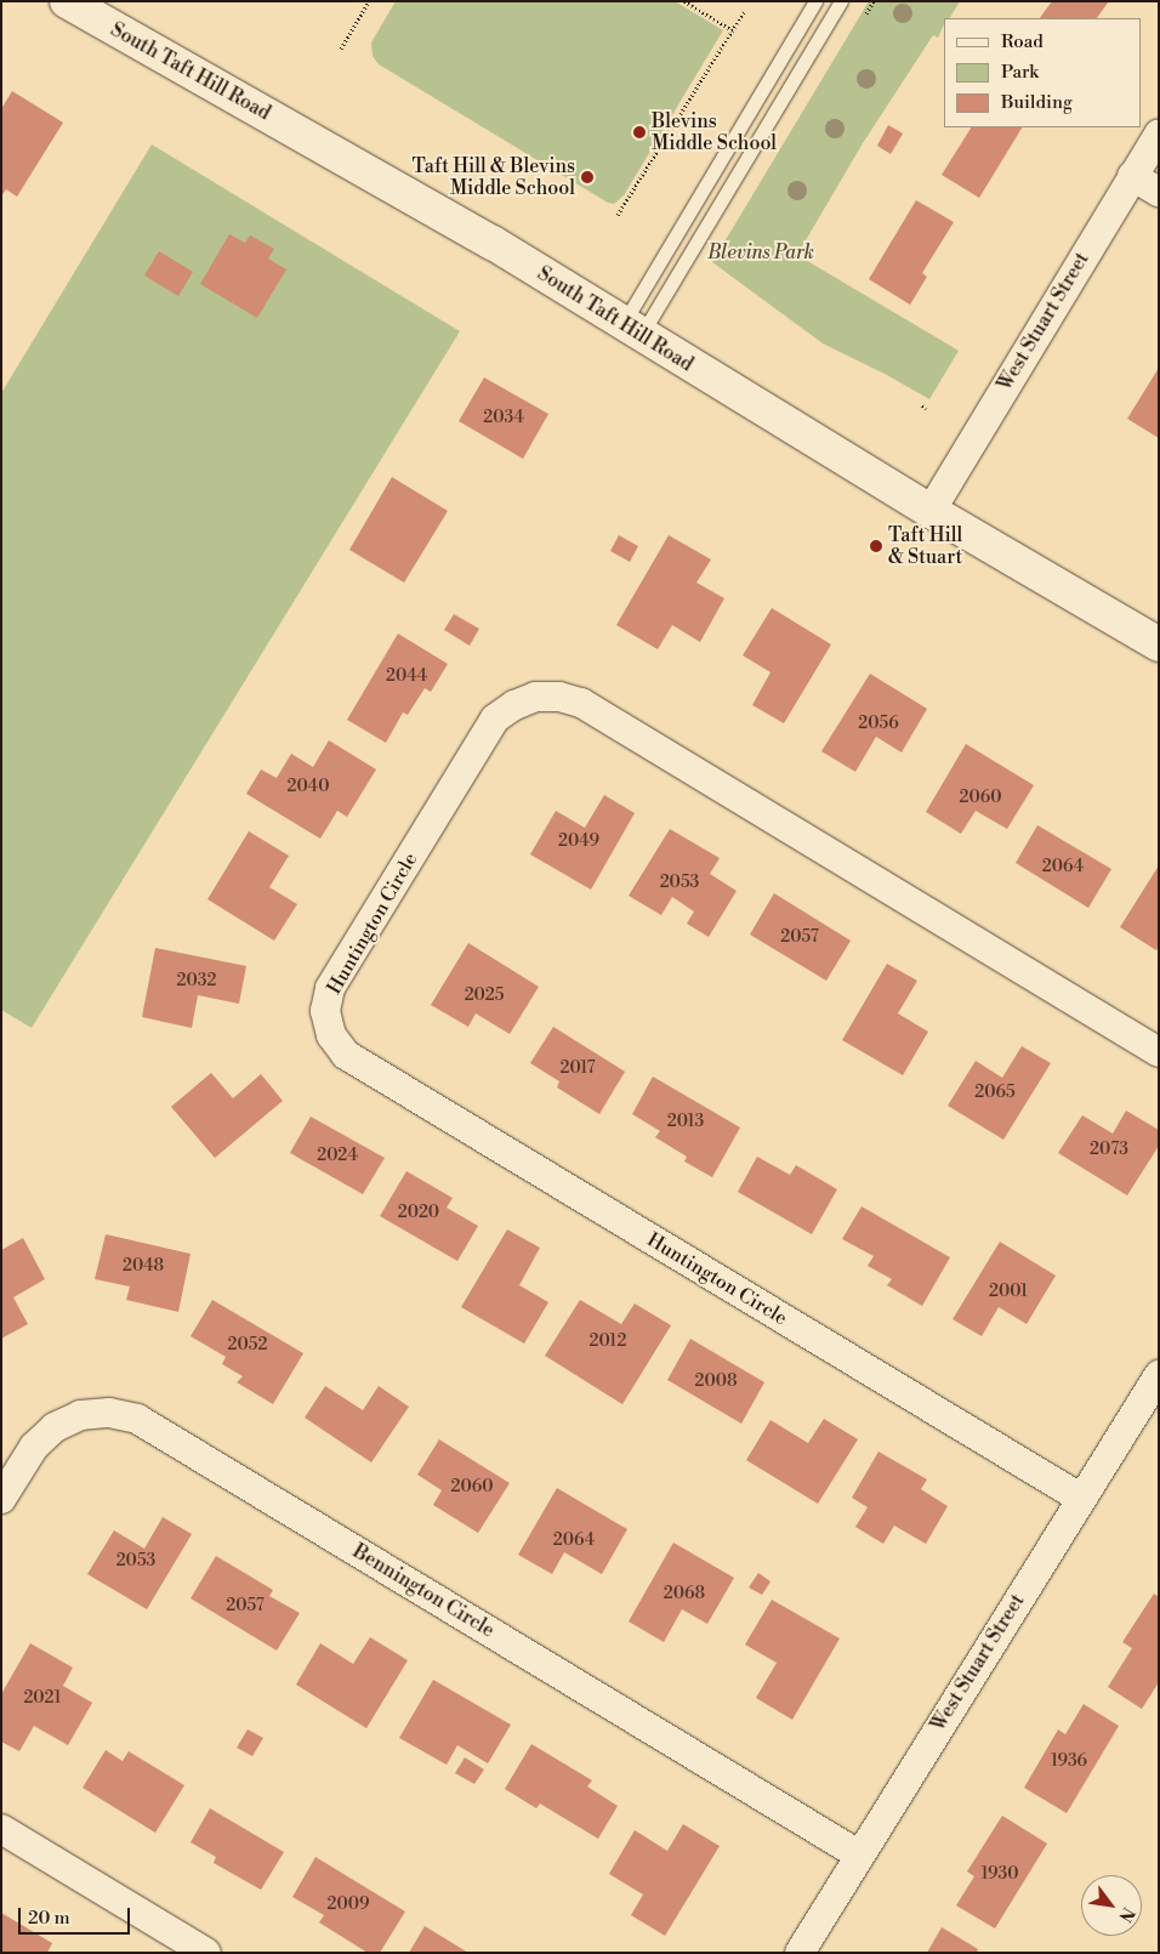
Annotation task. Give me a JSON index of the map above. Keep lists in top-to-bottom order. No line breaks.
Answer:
{"streets":{"main road":["South Taft Hill Road"],"street":["West Stuart Street","Huntington Circle","Bennington Circle"]},"crossings":[["South Taft Hill Road","West Stuart Street"],["West Stuart Street","Huntington Circle"],["West Stuart Street","Bennington Circle"]],"parks":["Blevins Park"],"places":["Blevins Middle School","Taft Hill & Blevins Middle School","Taft Hill & Stuart"],"house_numbers":["2034","2044","2056","2040","2060","2049","2064","2053","2057","2032","2025","2017","2065","2013","2073","2024","2020","2048","2001","2012","2052","2008","2060","2064","2053","2068","2057","2021","1936","1930","2009"],"legend":["Road","Park","Building"],"scale_bar":"20 m","north":"bottom right"}
